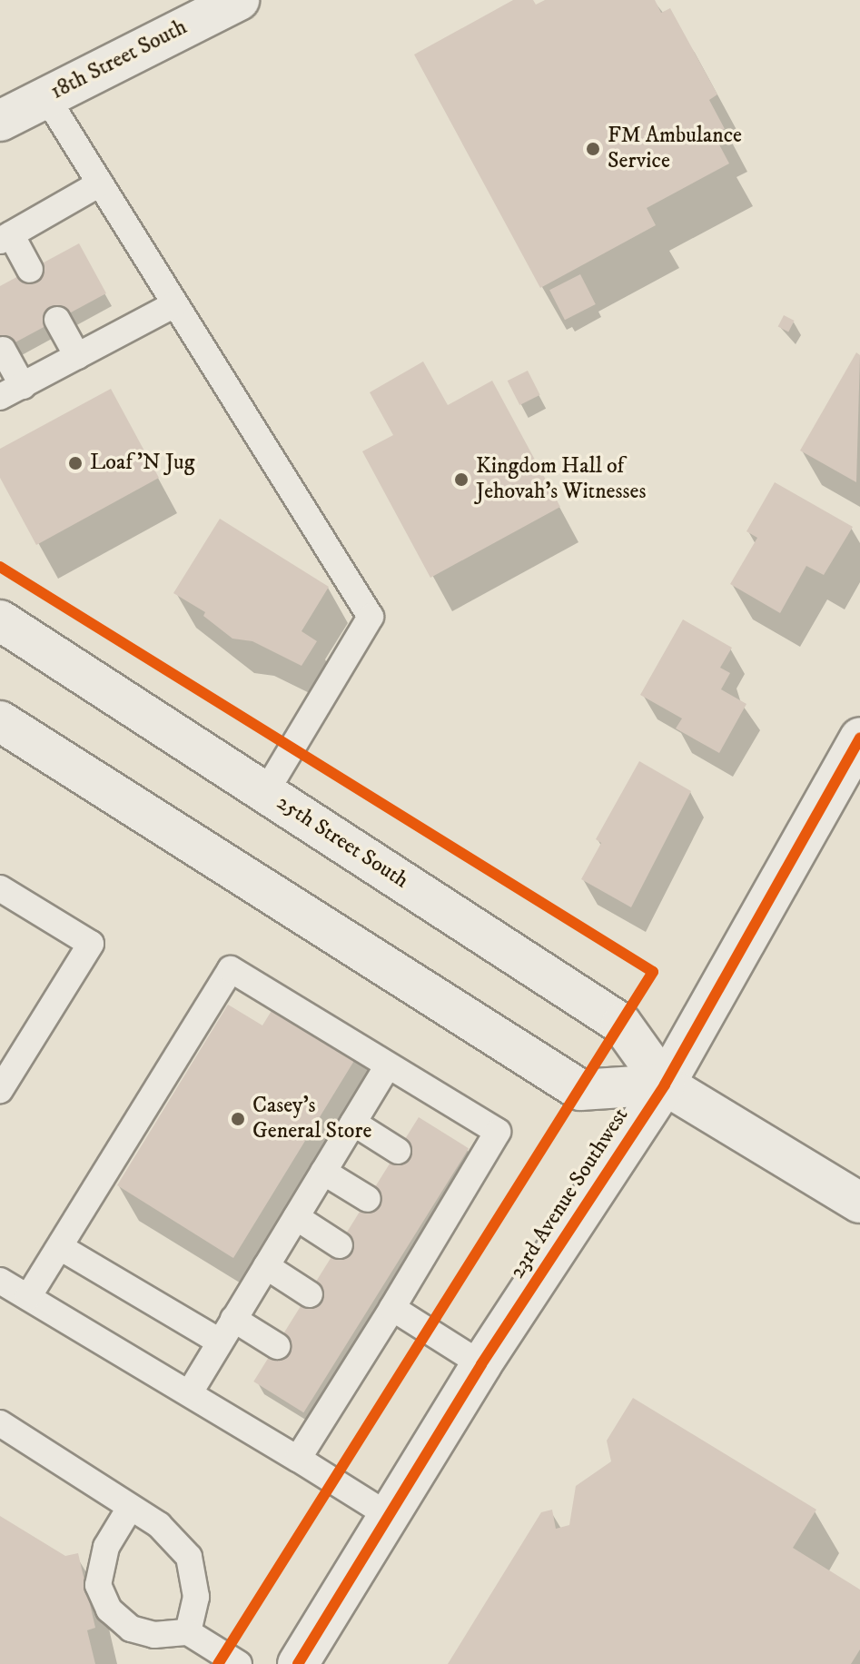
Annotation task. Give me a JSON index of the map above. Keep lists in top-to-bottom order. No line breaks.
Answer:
{"streets":{"main road":["18th Street South","25th Street South","23rd Avenue Southwest"]},"crossings":[["25th Street South","23rd Avenue Southwest"]],"places":["FM Ambulance Service","Loaf 'N Jug","Kingdom Hall of Jehovah's Witnesses","Casey's General Store"]}
